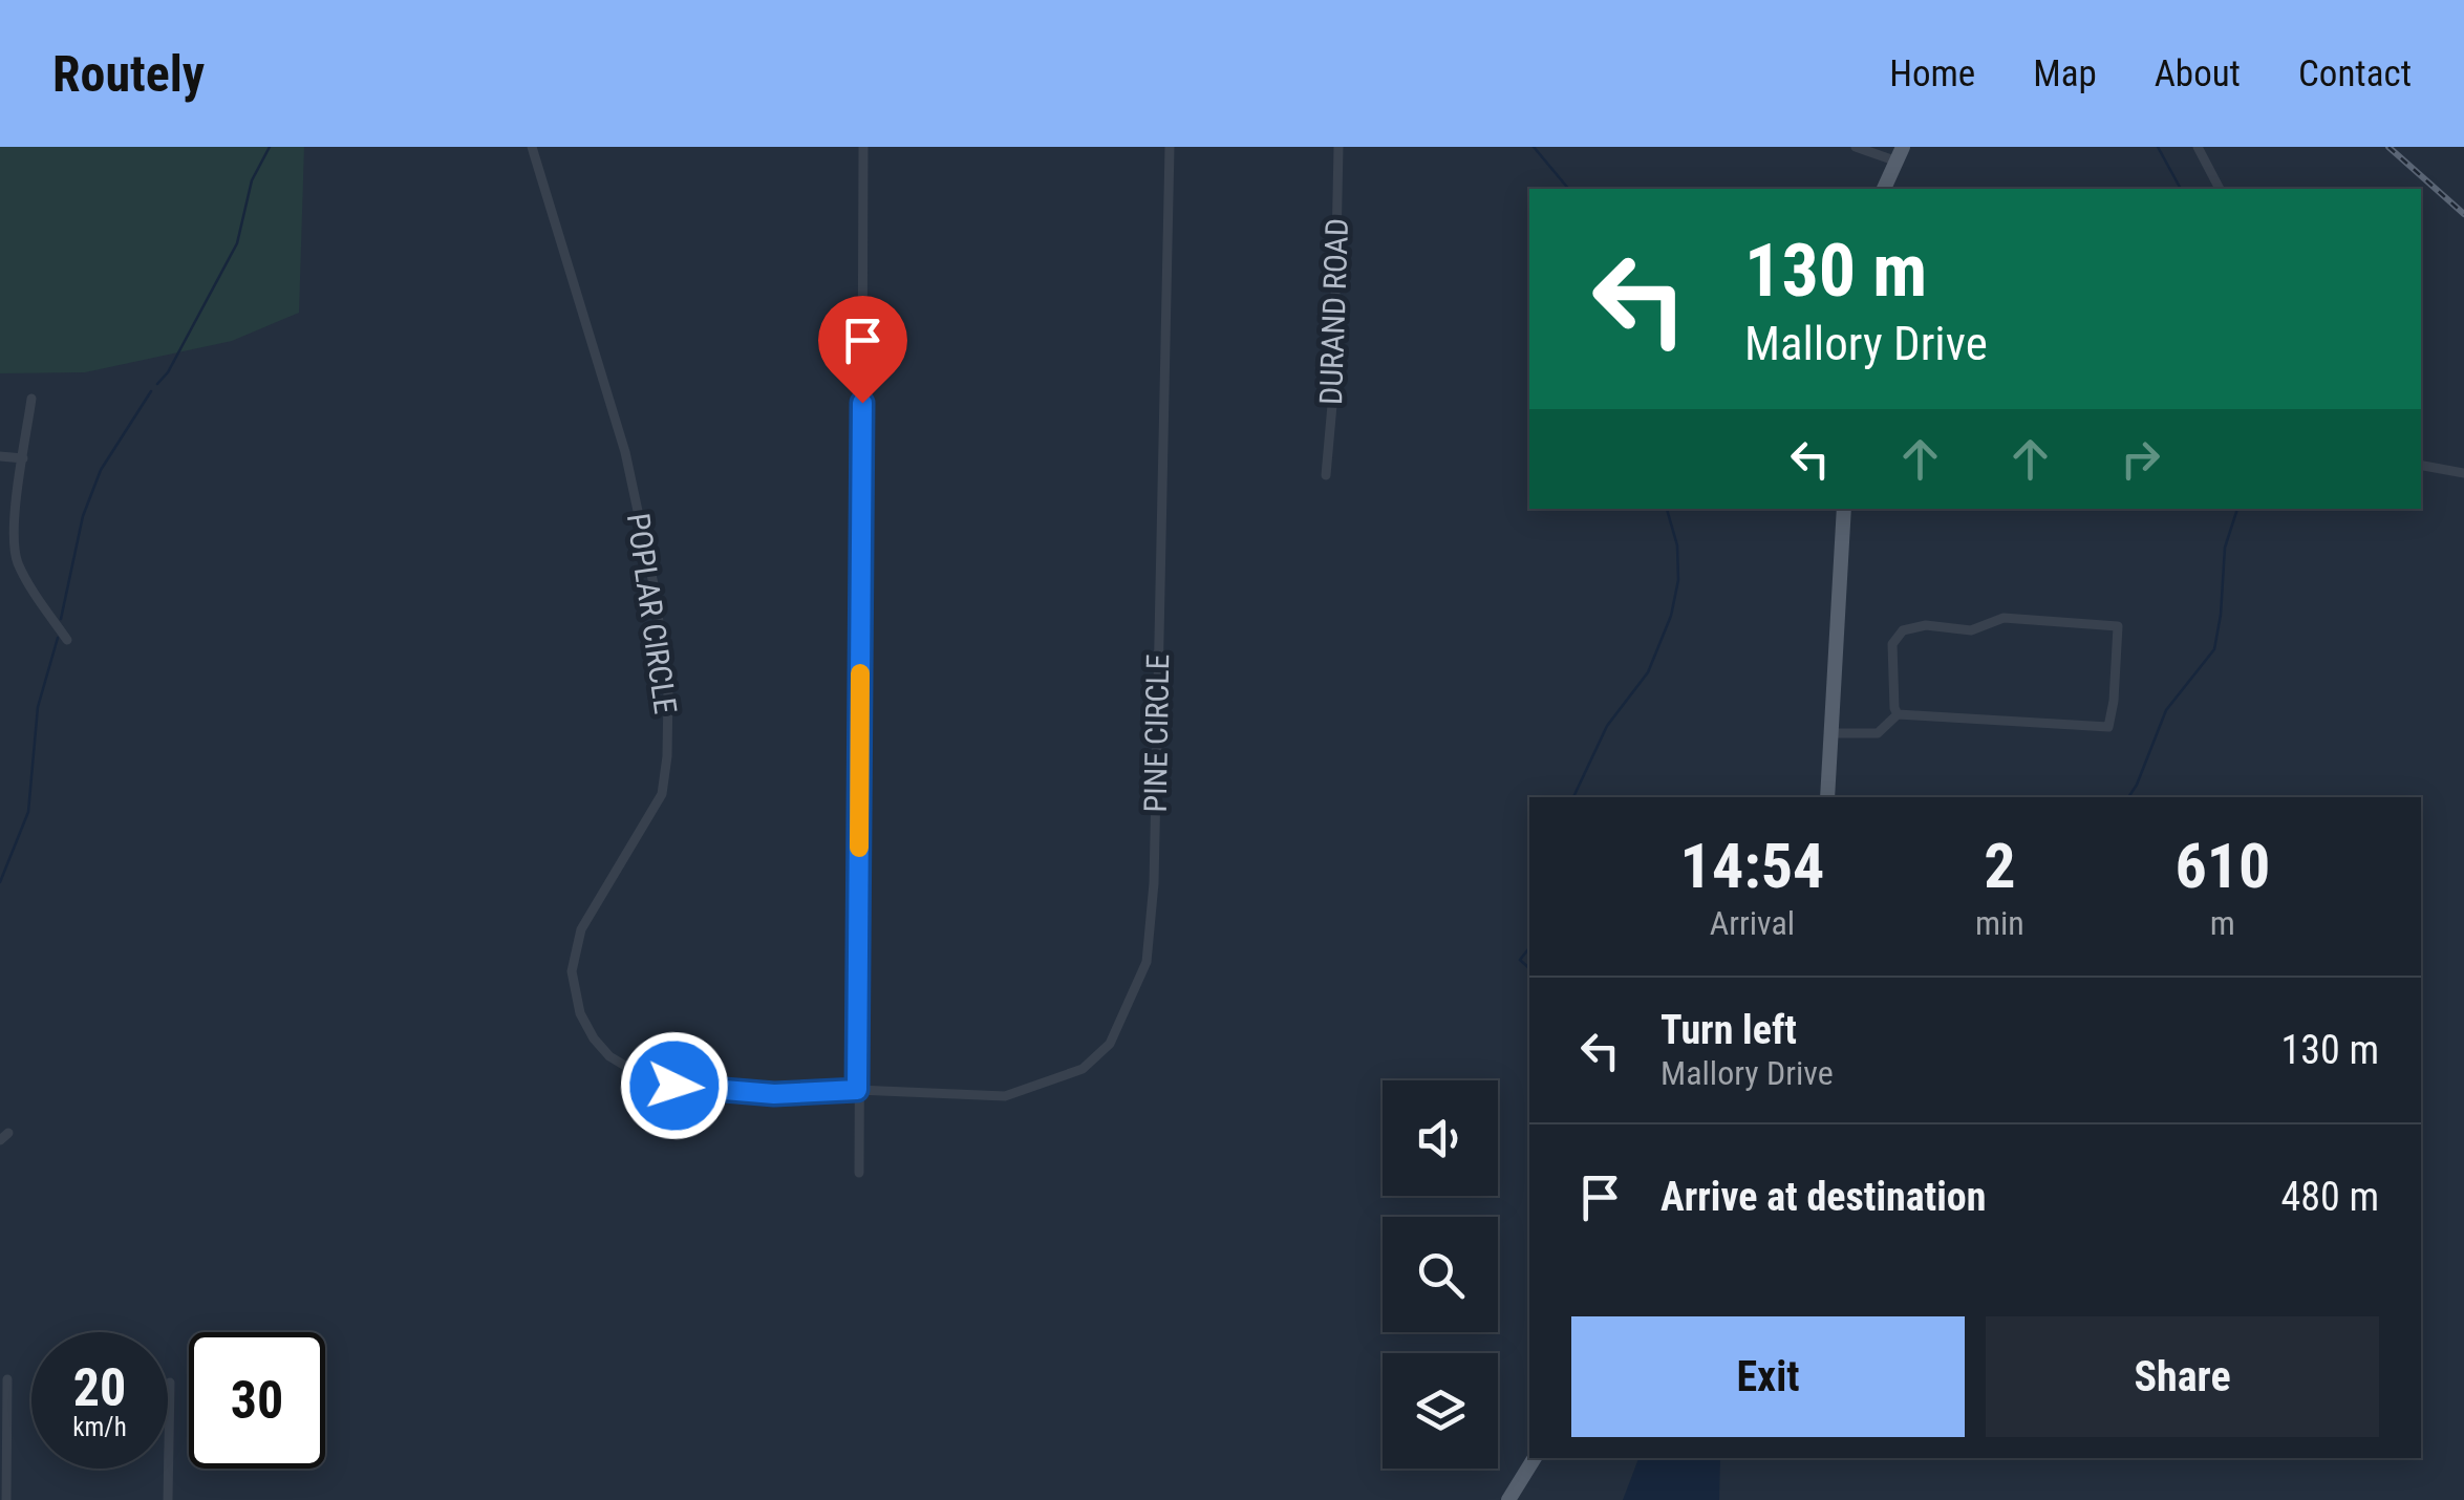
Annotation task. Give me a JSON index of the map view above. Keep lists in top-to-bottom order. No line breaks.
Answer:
{"streets":{"street":["DURAND ROAD","POPLAR CIRCLE","PINE CIRCLE"]},"crossings":[["POPLAR CIRCLE","PINE CIRCLE"]],"page":{"header":"Routely","nav":["Home","Map","About","Contact"],"turn":["130 m","Mallory Drive"],"eta":["14:54","Arrival","2","min","610","m"],"list":[{"name":"Turn left","note":"Mallory Drive","value":"130 m"},{"name":"Arrive at destination","value":"480 m"}],"buttons":["Exit","Share"],"speed":"20 km/h","limit":"30"}}
